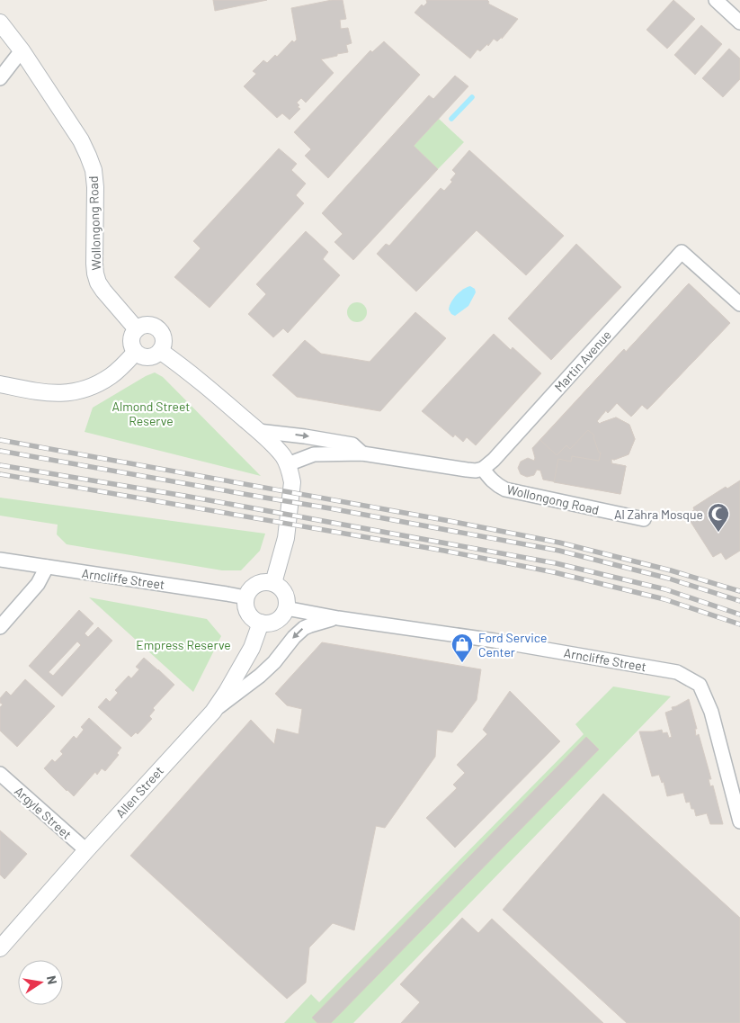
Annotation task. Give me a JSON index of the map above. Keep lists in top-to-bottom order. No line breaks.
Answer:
{"streets":{"street":["Wollongong Road","Martin Avenue","Arncliffe Street","Allen Street","Argyle Street"]},"crossings":[["Wollongong Road","Martin Avenue"],["Arncliffe Street","Allen Street"],["Allen Street","Argyle Street"]],"parks":["Almond Street Reserve","Empress Reserve"],"places":{"mosque":["Al Zahra Mosque"],"shop":["Ford Service Center"]},"north":"right"}
